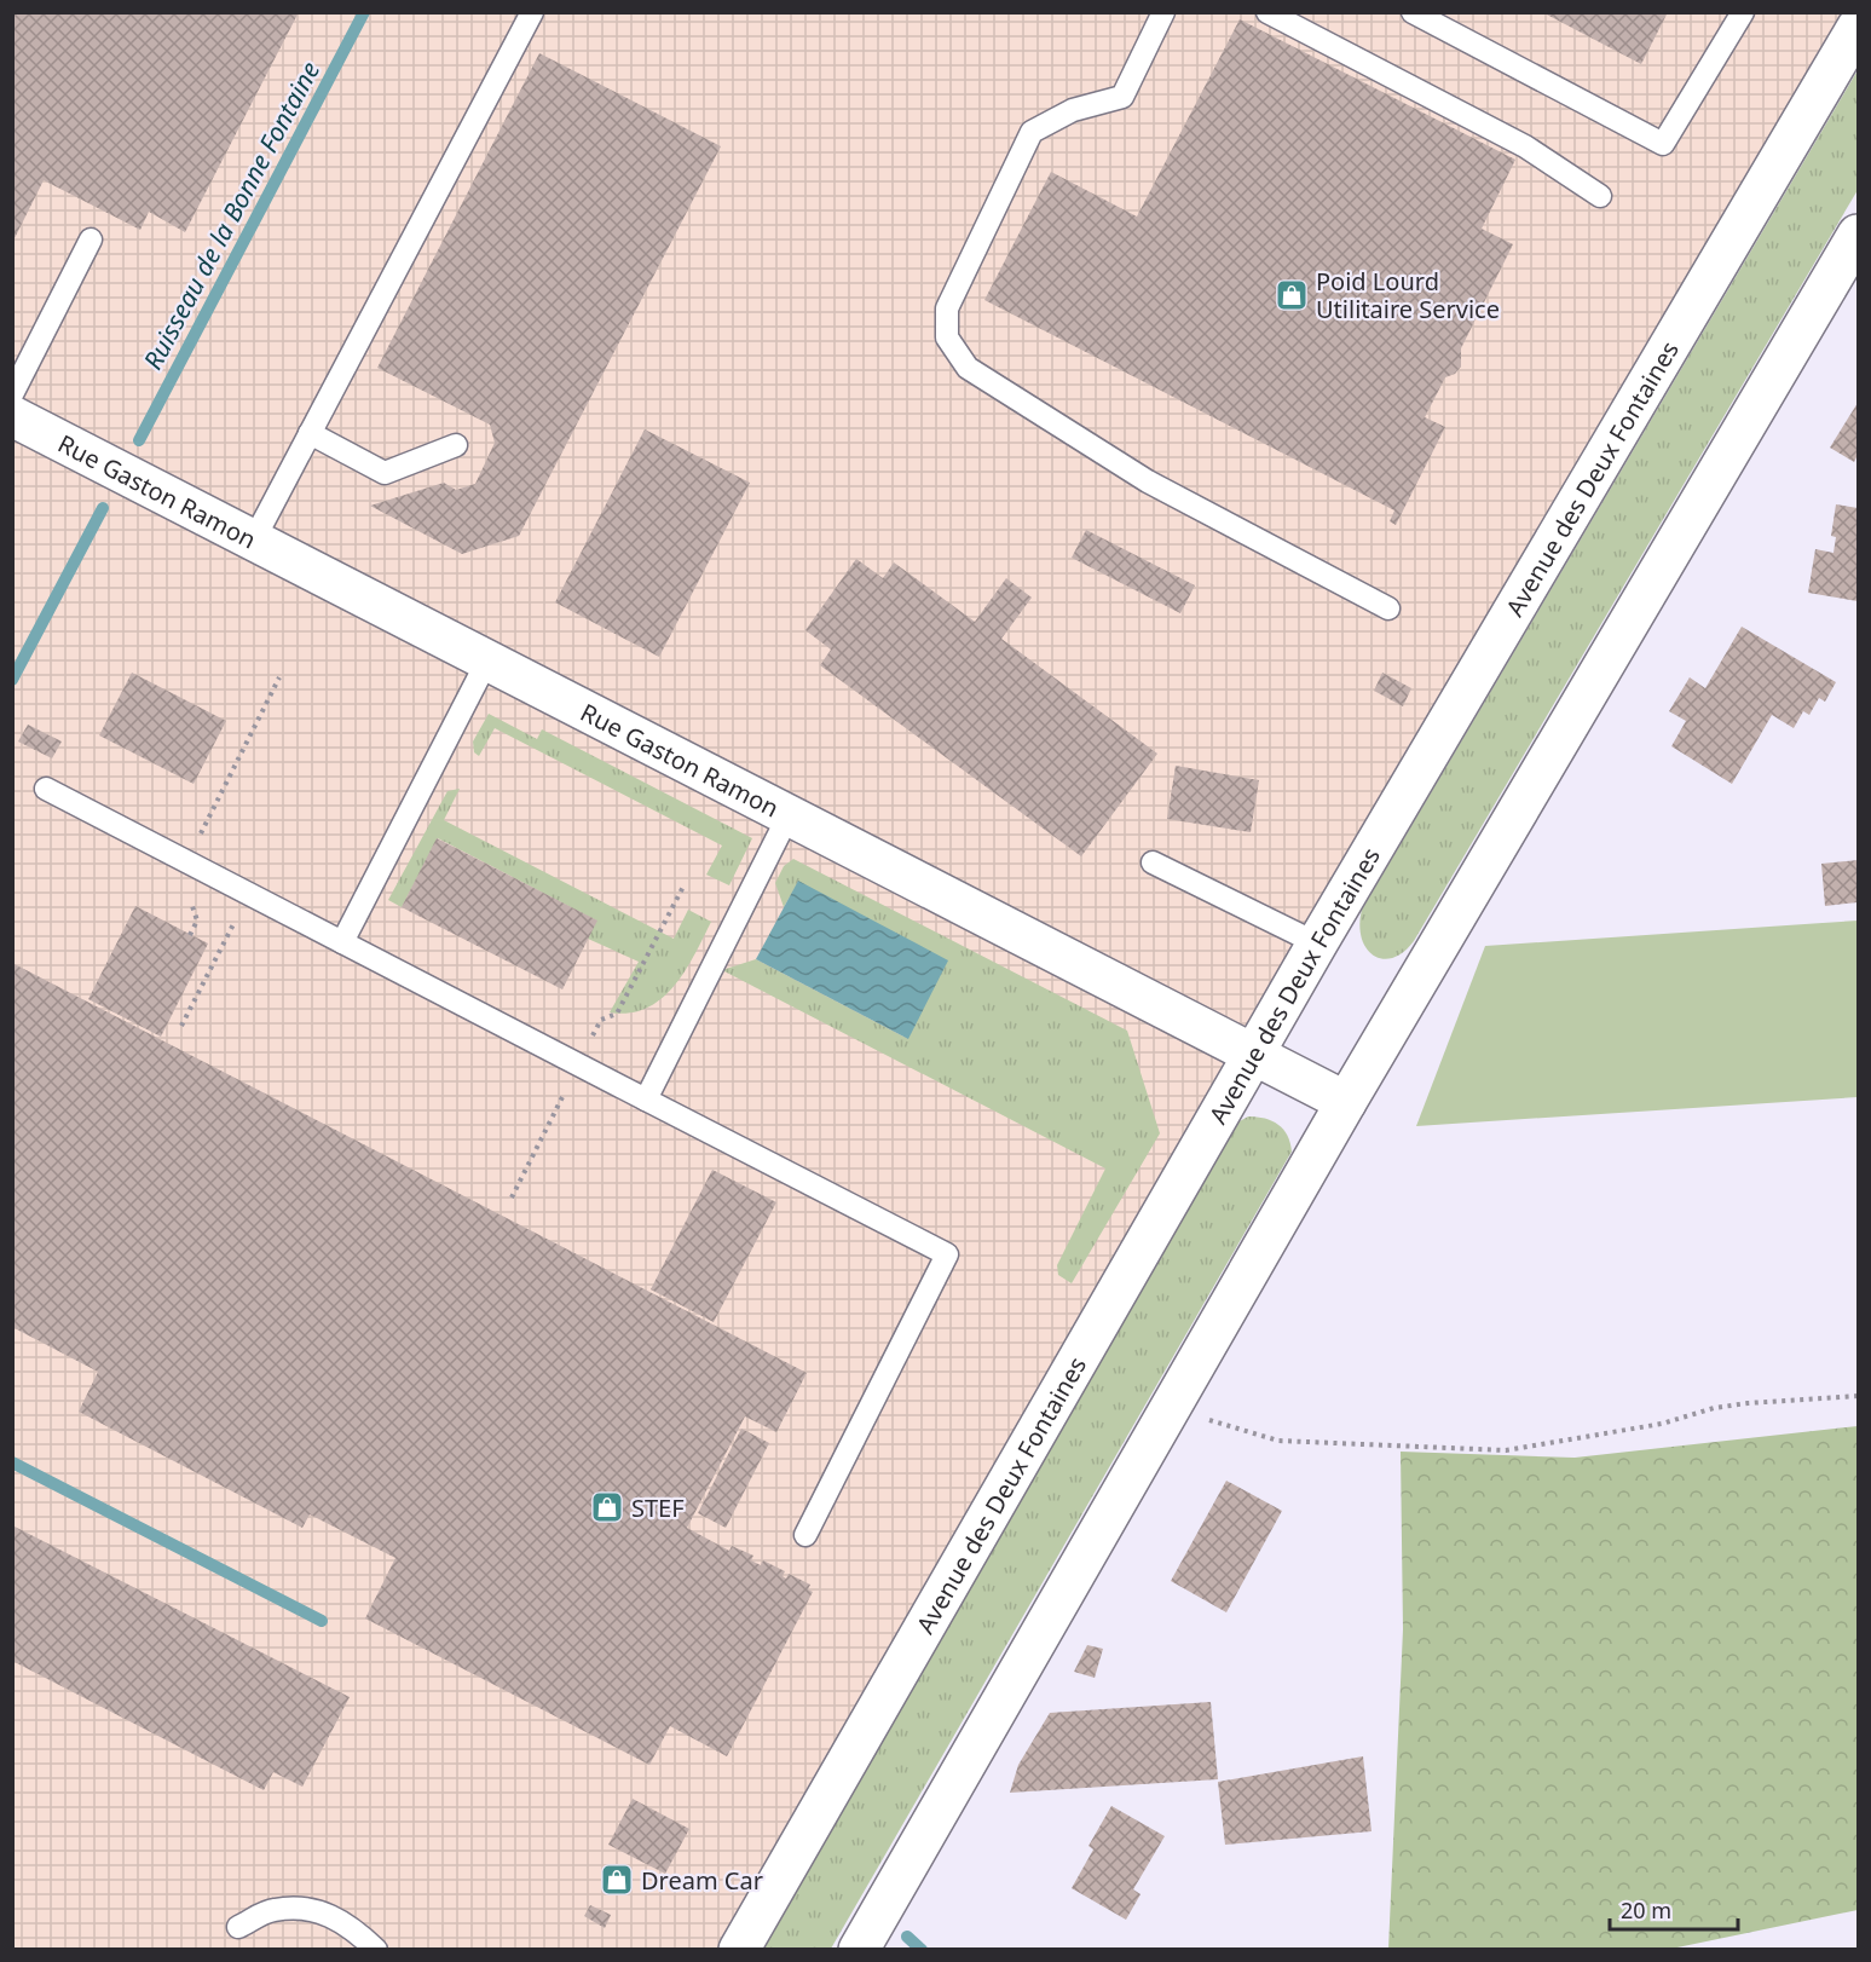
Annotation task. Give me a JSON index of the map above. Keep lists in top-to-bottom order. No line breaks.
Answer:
{"streets":{"main road":["Avenue des Deux Fontaines","Rue Gaston Ramon"]},"crossings":[["Avenue des Deux Fontaines","Rue Gaston Ramon"]],"water":["Ruisseau de la Bonne Fontaine"],"places":{"shop":["Poid Lourd Utilitaire Service","STEF","Dream Car"]},"scale_bar":"20 m"}
